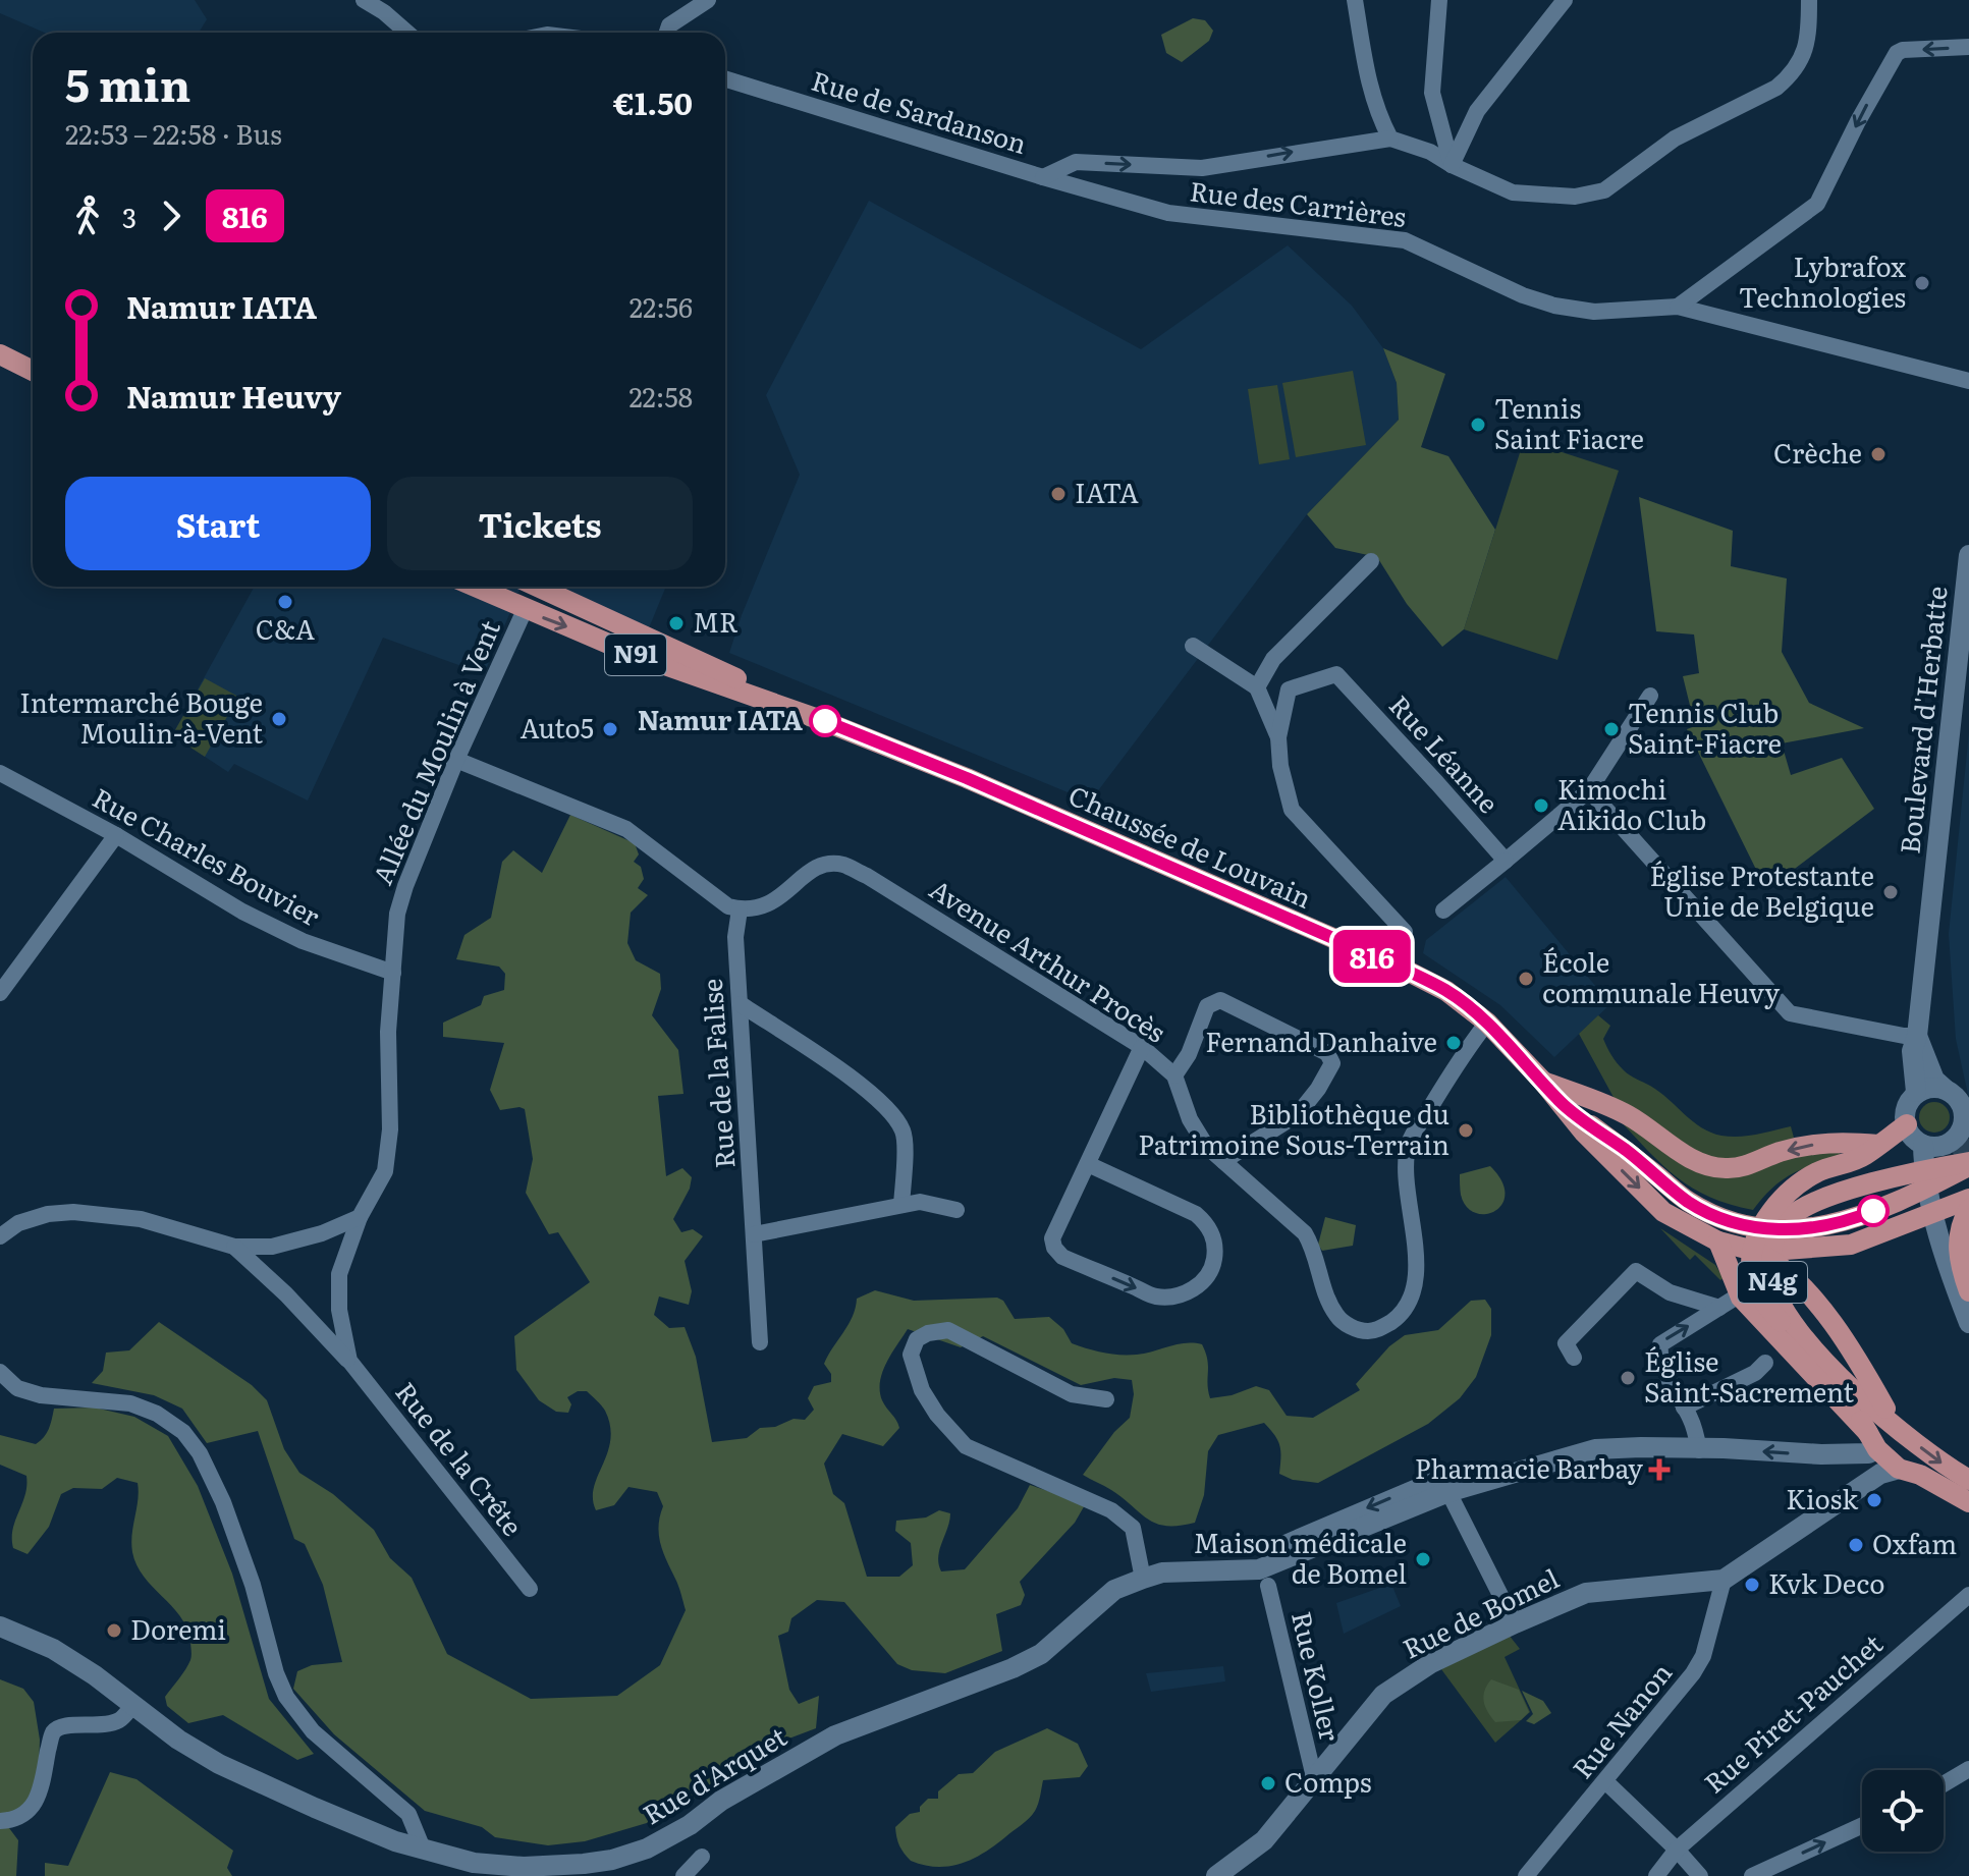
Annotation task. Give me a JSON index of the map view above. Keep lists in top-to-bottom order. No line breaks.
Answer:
{"streets":{"main road":["N91","Chaussée de Louvain","N4g"],"street":["Rue de Sardanson","Rue des Carrières","Boulevard d'Herbatte","Allée du Moulin à Vent","Rue Léanne","Rue Charles Bouvier","Avenue Arthur Procès","Rue de la Falise","Rue de la Crête","Rue de Bomel","Rue Koller","Rue Piret-Pauchet","Rue Nanon","Rue d'Arquet"]},"crossings":[["Rue de Sardanson","Rue des Carrières"],["N91","Chaussée de Louvain"],["N91","N4g"],["Allée du Moulin à Vent","Chaussée de Louvain"],["Allée du Moulin à Vent","Rue Charles Bouvier"],["Allée du Moulin à Vent","Rue de la Crête"],["Chaussée de Louvain","Avenue Arthur Procès"],["Chaussée de Louvain","N4g"],["Avenue Arthur Procès","Rue de la Falise"],["Rue de Bomel","Rue Koller"],["Rue de Bomel","Rue Nanon"]],"one_way":["Rue de Sardanson"],"places":{"other":["Lybrafox Technologies","Tennis Saint Fiacre","Crèche","IATA","C&A","MR","Intermarché Bouge Moulin-à-Vent","Namur IATA","Auto5","Tennis Club Saint-Fiacre","Kimochi Aikido Club","Église Protestante Unie de Belgique","École communale Heuvy","Fernand Danhaive","Bibliothèque du Patrimoine Sous-Terrain","Église Saint-Sacrement","Kiosk","Oxfam","Maison médicale de Bomel","Kvk Deco","Doremi","Comps"],"health":["Pharmacie Barbay"]},"lines":["bus line 816"],"page":{"on_map":"816","heading":["5 min","22:53 – 22:58 · Bus","€1.50"],"legs":["3","816"],"list":[{"name":"Namur IATA","value":"22:56"},{"name":"Namur Heuvy","value":"22:58"}],"buttons":["Start","Tickets"]}}
